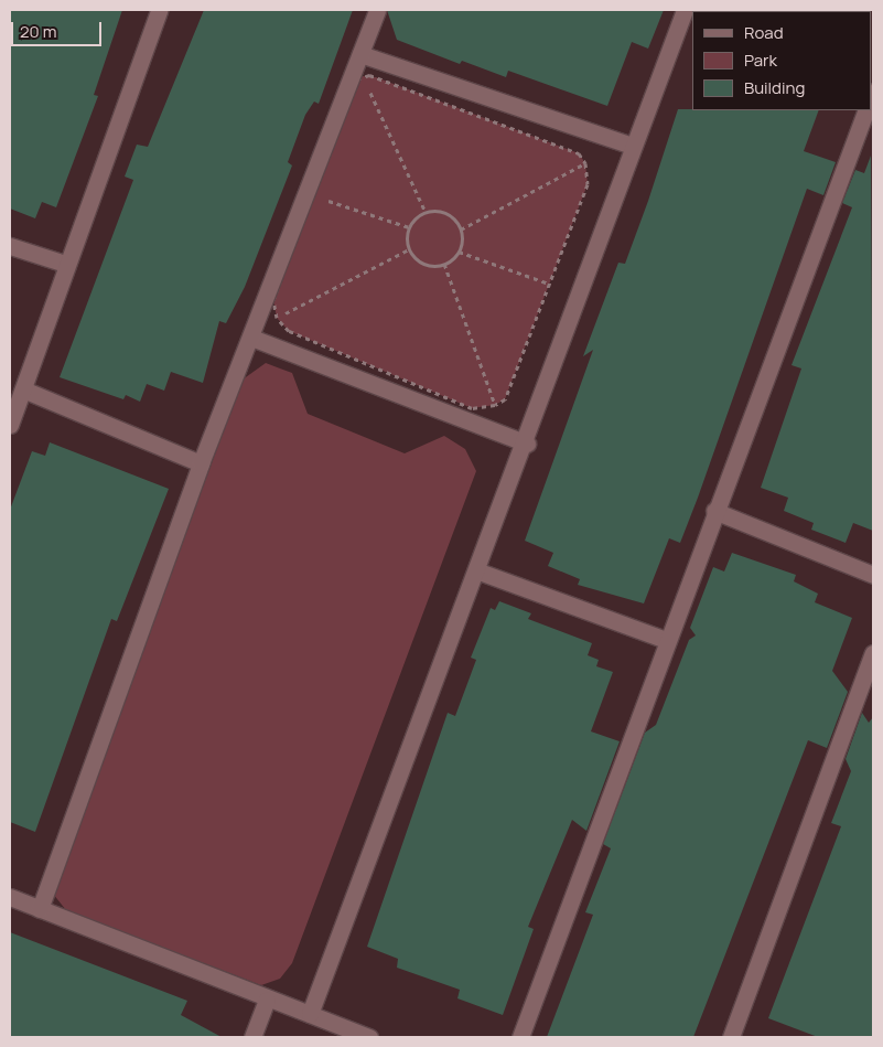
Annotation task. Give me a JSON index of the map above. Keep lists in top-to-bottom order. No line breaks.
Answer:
{"legend":["Road","Park","Building"],"scale_bar":"20 m"}
